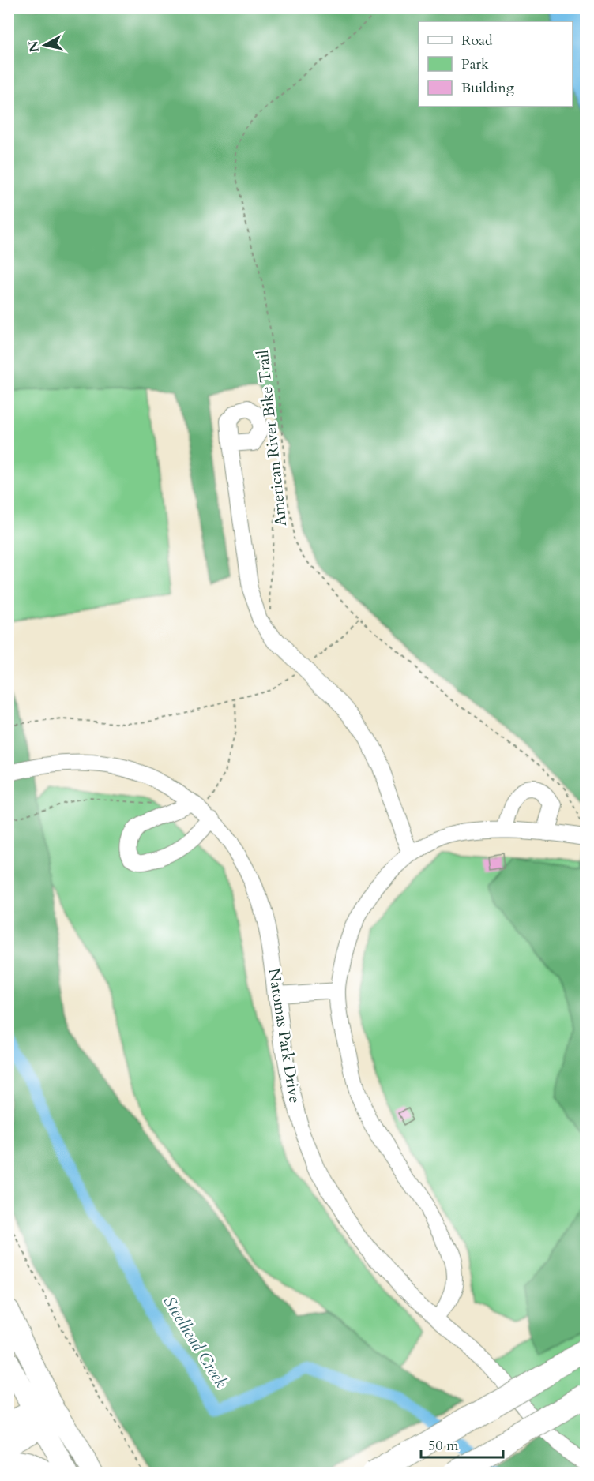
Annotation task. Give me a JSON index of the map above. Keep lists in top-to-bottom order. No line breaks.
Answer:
{"streets":{"street":["Natomas Park Drive"],"path":["American River Bike Trail"]},"water":["Steelhead Creek"],"legend":["Road","Park","Building"],"scale_bar":"50 m","north":"left"}
